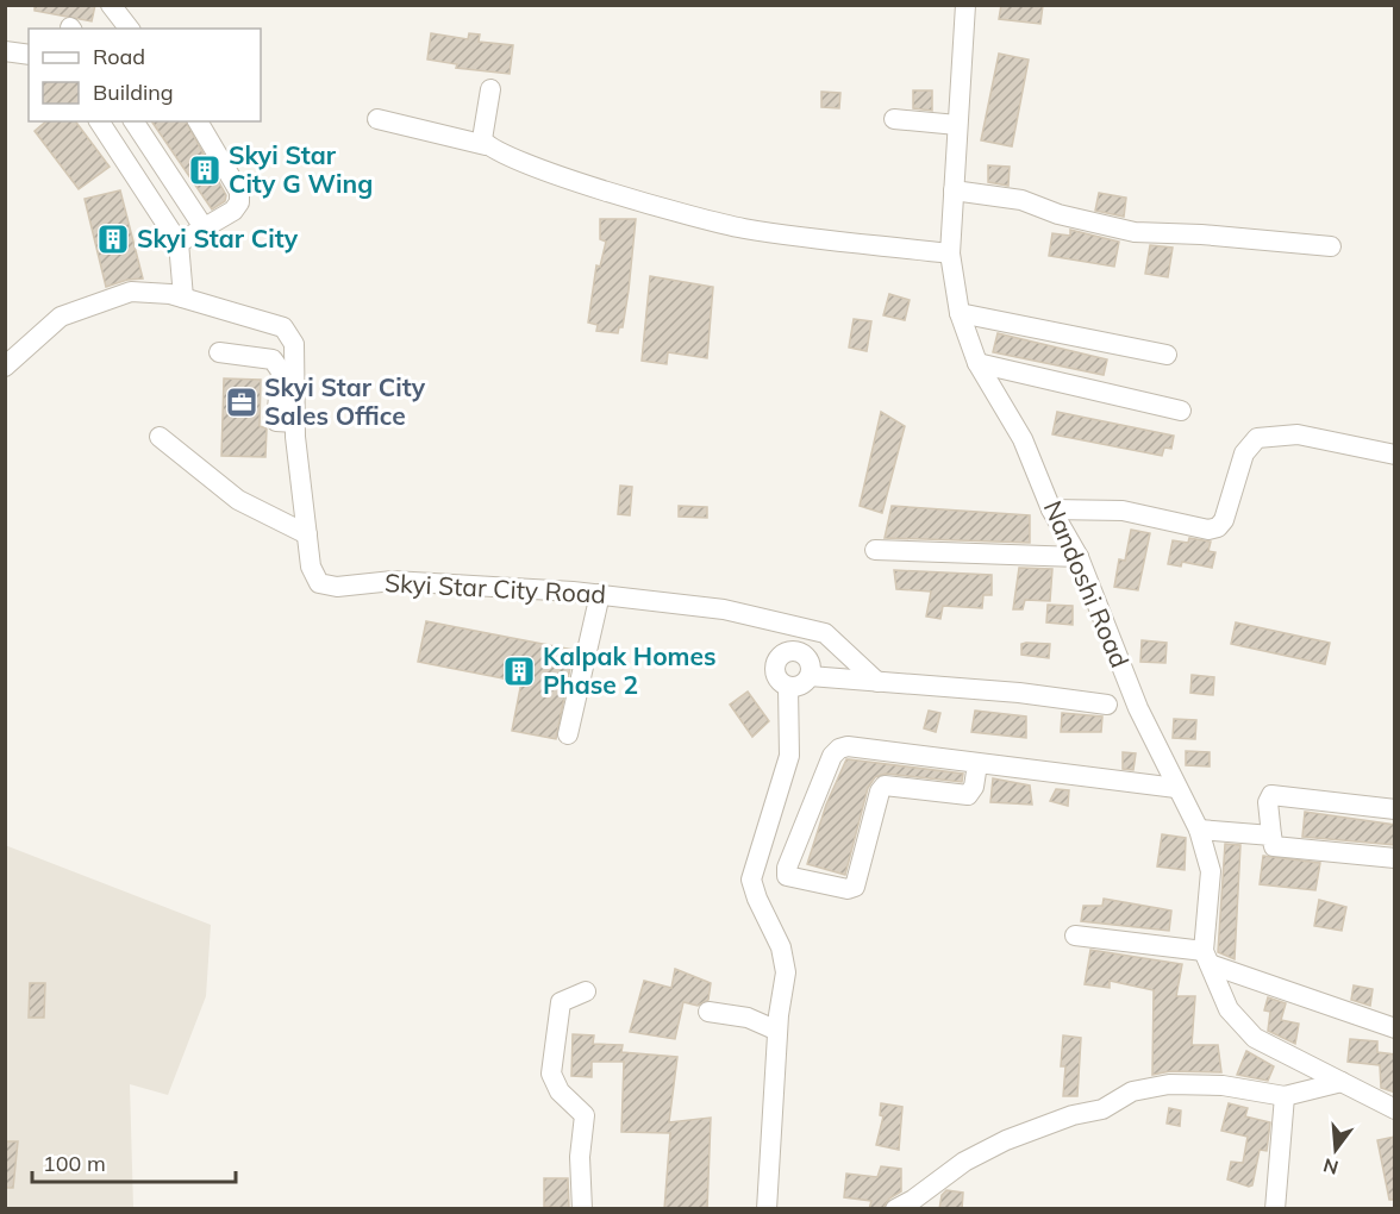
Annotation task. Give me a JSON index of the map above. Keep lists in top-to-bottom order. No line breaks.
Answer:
{"streets":{"street":["Nandoshi Road","Skyi Star City Road"]},"places":{"building":["Skyi Star City G Wing","Skyi Star City","Kalpak Homes Phase 2"],"office":["Skyi Star City Sales Office"]},"legend":["Road","Building"],"scale_bar":"100 m","north":"bottom"}
